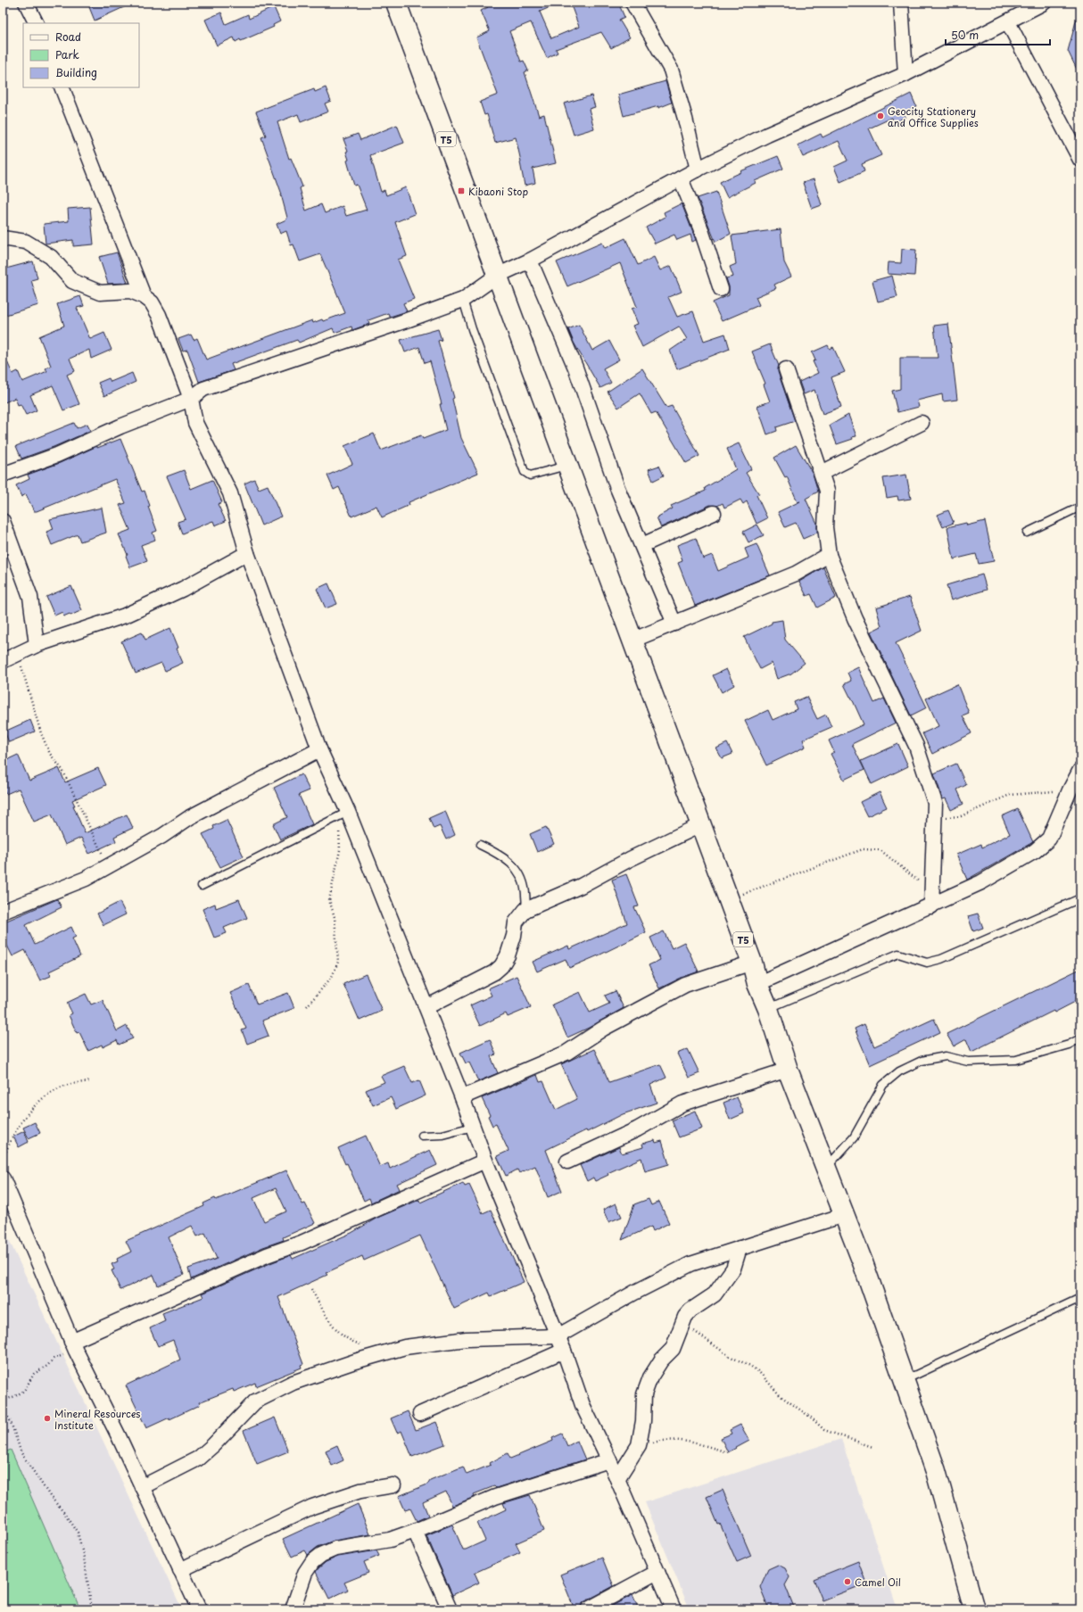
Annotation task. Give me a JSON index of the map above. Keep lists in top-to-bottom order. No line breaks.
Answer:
{"streets":{"highway":["T5"]},"places":{"other":["Geocity Stationery and Office Supplies","Mineral Resources Institute","Camel Oil"],"transit":["Kibaoni Stop"]},"legend":["Road","Park","Building"],"scale_bar":"50 m"}
